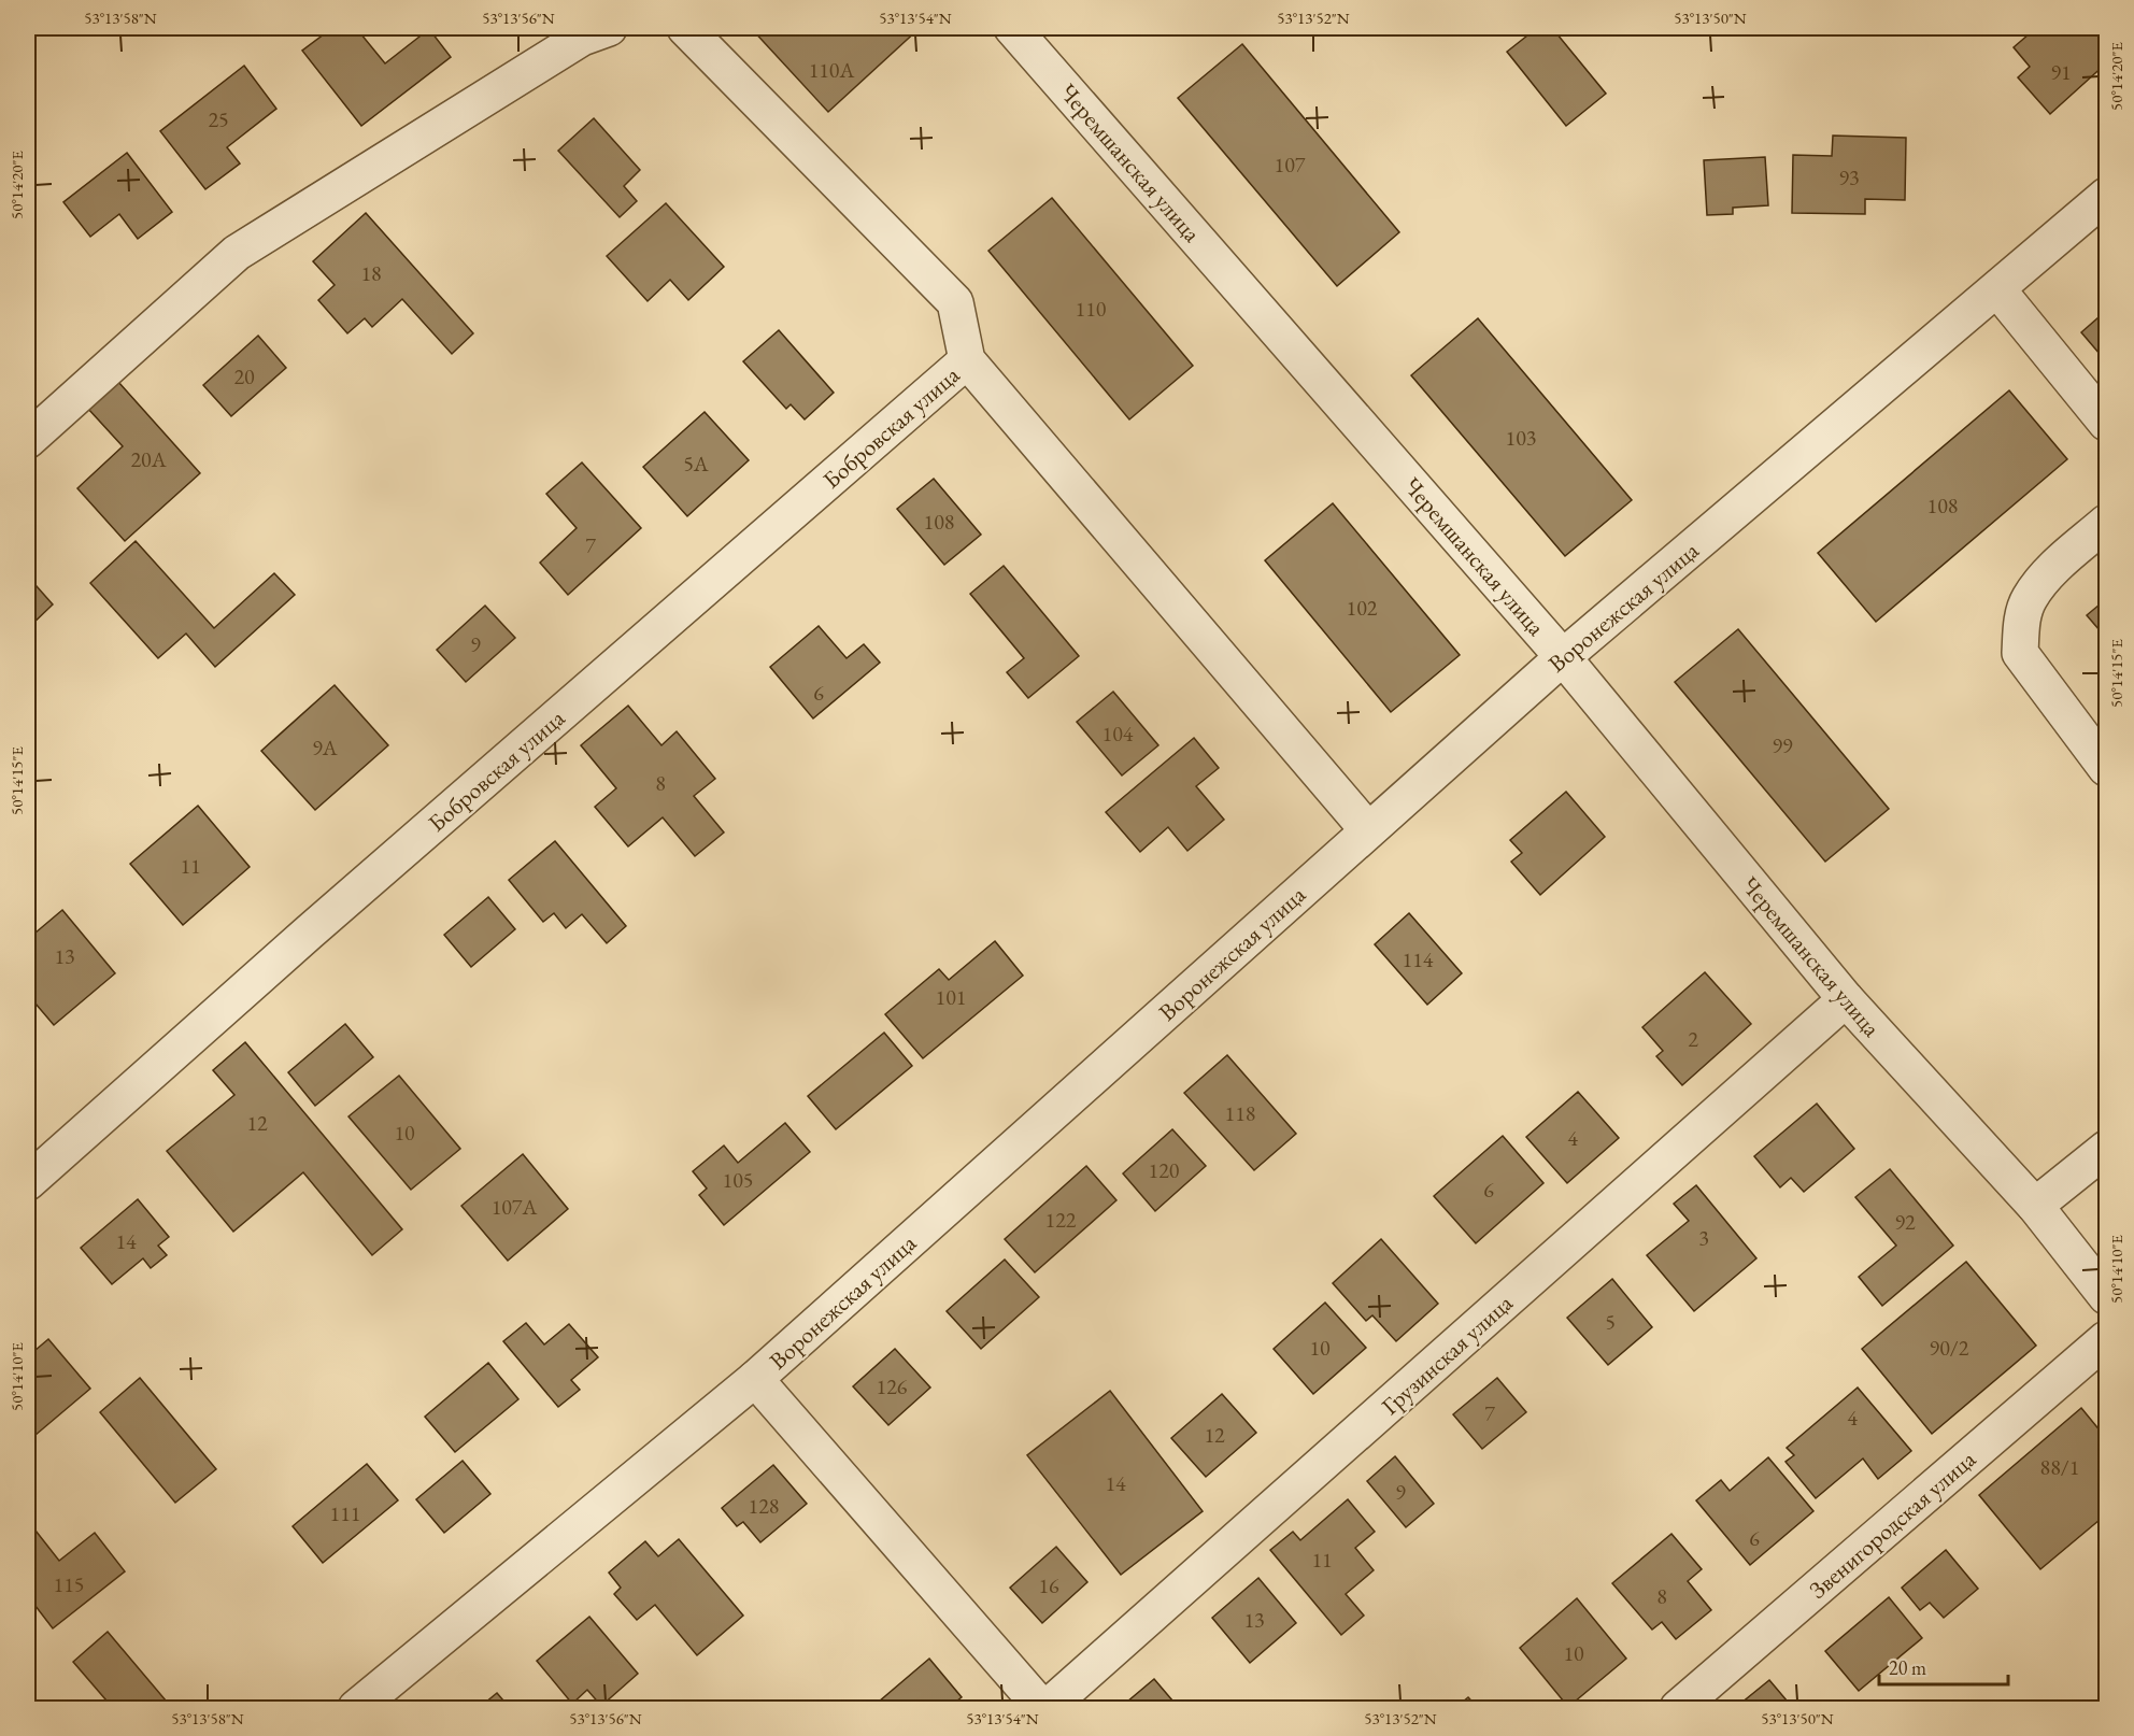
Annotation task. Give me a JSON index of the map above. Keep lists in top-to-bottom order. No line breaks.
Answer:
{"streets":{"street":["Черемшанская улица","Бобровская улица","Воронежская улица","Грузинская улица","Звенигородская улица"]},"crossings":[["Черемшанская улица","Воронежская улица"],["Черемшанская улица","Грузинская улица"]],"house_numbers":["110А","91","25","107","93","18","110","20","103","20А","5А","108","108","7","102","9","6","104","99","9А","8","11","13","114","101","2","118","12","10","4","120","105","6","107А","122","92","3","14","5","10","90/2","126","7","4","12","88/1","14","9","128","111","6","11","115","16","8","13","10"],"scale_bar":"20 m","coordinates":["53°13'58\"N","53°13'56\"N","53°13'54\"N","53°13'52\"N","53°13'50\"N","50°14'20\"E","50°14'15\"E","50°14'10\"E"]}
